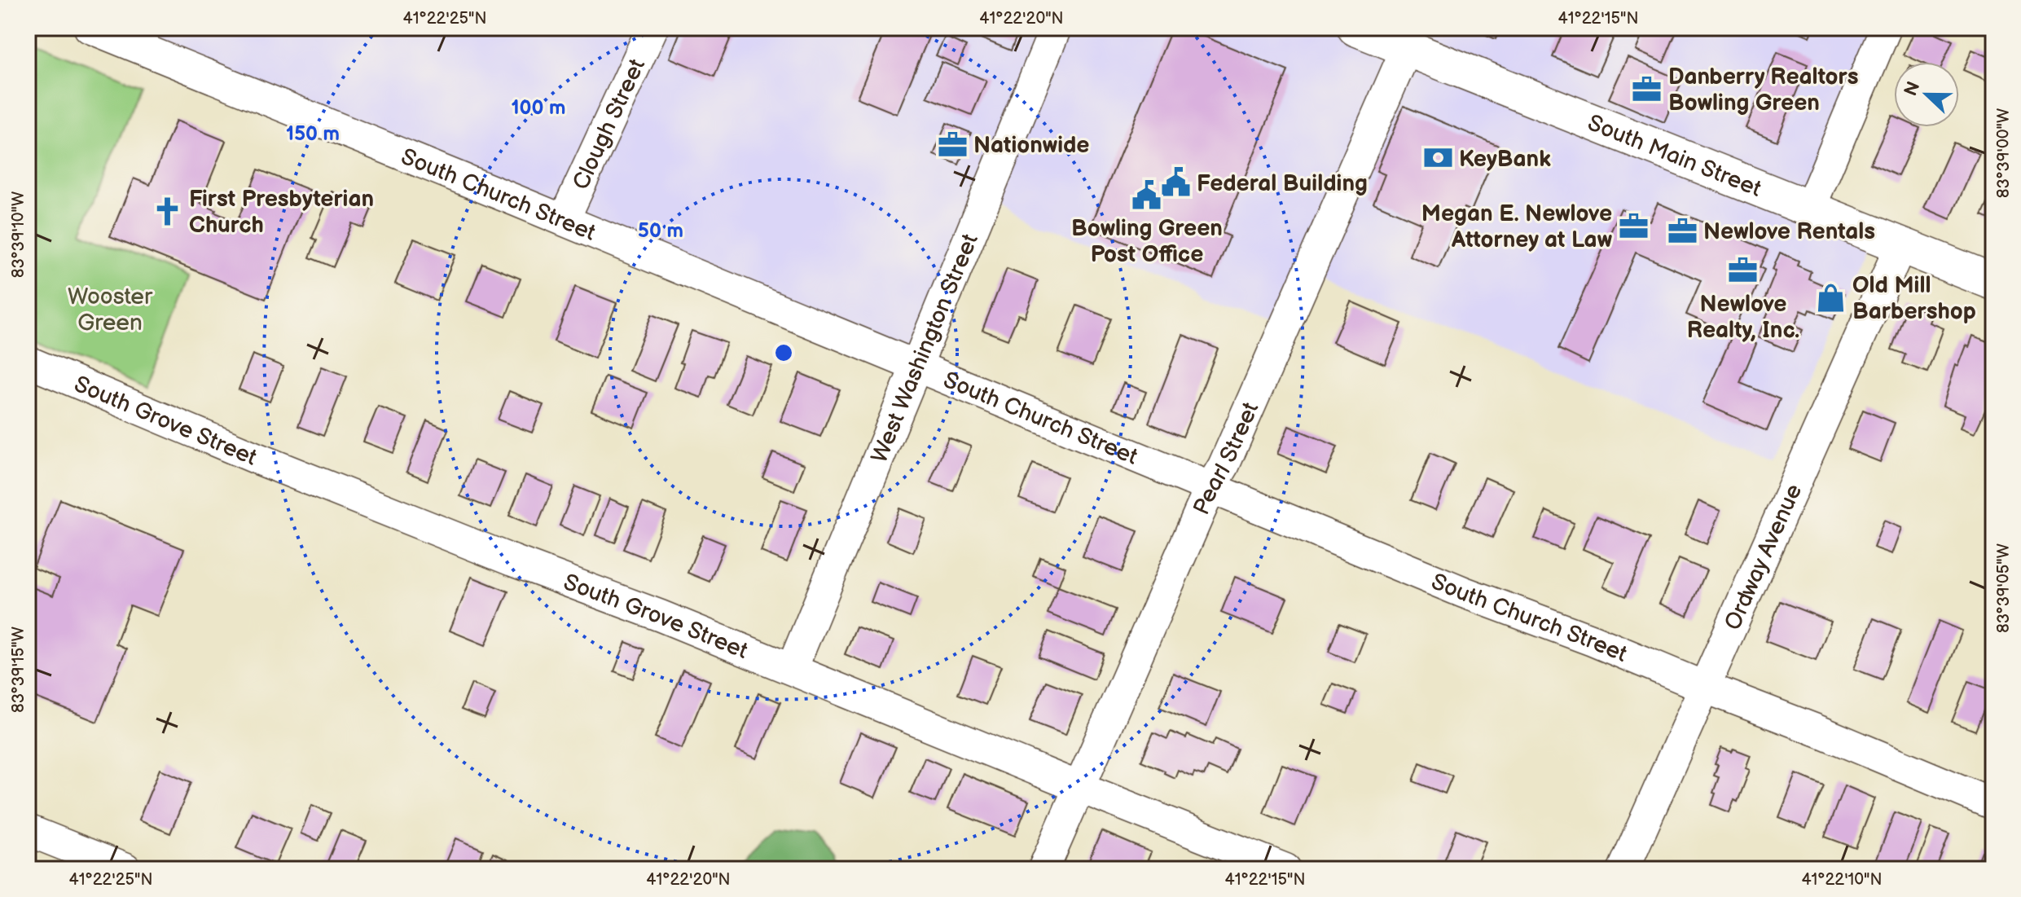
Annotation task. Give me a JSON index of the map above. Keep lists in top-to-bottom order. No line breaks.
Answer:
{"streets":{"main road":["South Main Street"],"street":["Clough Street","South Church Street","West Washington Street","South Grove Street","Pearl Street","Ordway Avenue"]},"crossings":[["Clough Street","South Church Street"],["South Main Street","Pearl Street"],["South Main Street","Ordway Avenue"],["South Church Street","West Washington Street"],["South Church Street","Pearl Street"],["South Church Street","Ordway Avenue"],["West Washington Street","South Grove Street"],["South Grove Street","Pearl Street"]],"parks":["Wooster Green"],"places":{"office":["Danberry Realtors Bowling Green","Nationwide","Megan E. Newlove Attorney at Law","Newlove Rentals","Newlove Realty, Inc."],"bank":["KeyBank"],"public building":["Federal Building","Bowling Green Post Office"],"church":["First Presbyterian Church"],"shop":["Old Mill Barbershop"]},"north":"left","coordinates":["41°22'25\"N","41°22'20\"N","41°22'15\"N","83°39'00\"W","83°39'10\"W","83°39'05\"W","83°39'15\"W","41°22'10\"N"],"rings":["100 m","150 m","50 m"]}
